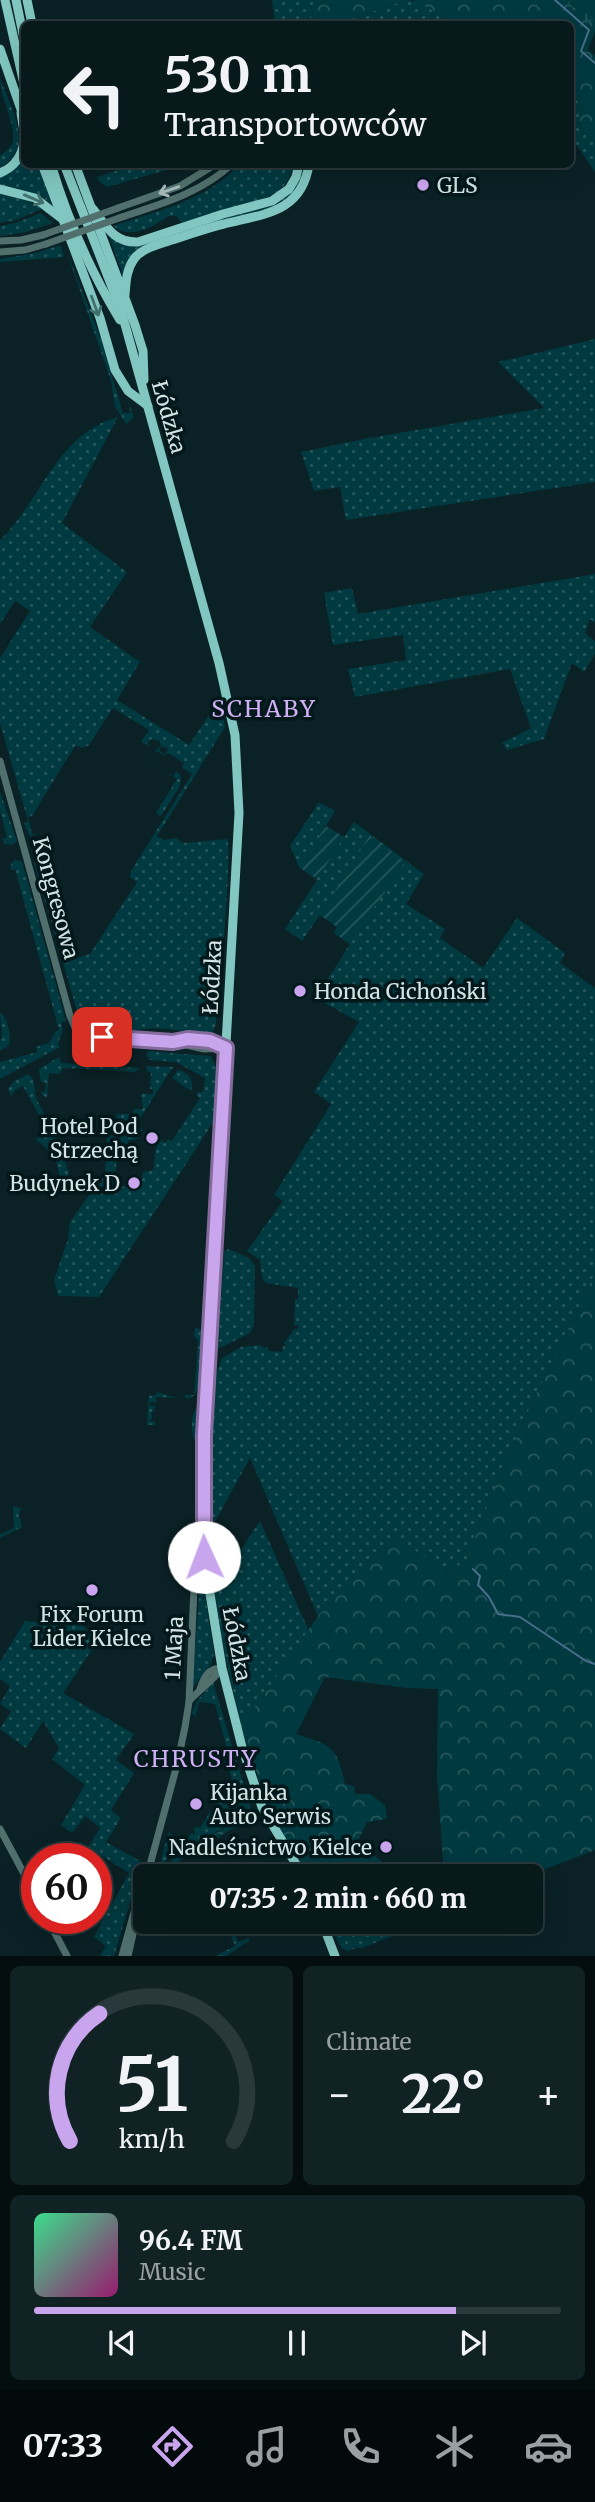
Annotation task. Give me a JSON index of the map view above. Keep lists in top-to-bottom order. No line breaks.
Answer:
{"streets":{"main road":["Łódzka"],"street":["Kongresowa","1 Maja"]},"crossings":[["Łódzka","Kongresowa"],["Łódzka","1 Maja"]],"districts":["SCHABY","CHRUSTY"],"places":["GLS","Honda Cichoński","Hotel Pod Strzechą","Budynek D","Fix Forum Lider Kielce","Kijanka Auto Serwis","Nadleśnictwo Kielce"],"page":{"turn":["530 m","Transportowców"],"limit":"60","trip":"07:35 · 2 min · 660 m","tile":"Climate","heat":["−","22°","+"],"song":["96.4 FM","Music"],"tabs":"07:33","gauge":["51","km/h"]}}
